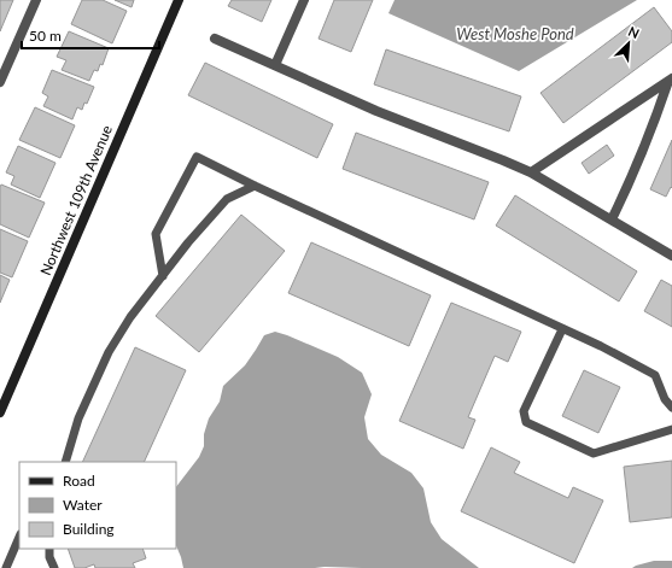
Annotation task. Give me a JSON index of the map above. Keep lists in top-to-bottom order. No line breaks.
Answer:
{"streets":{"street":["Northwest 109th Avenue"]},"water":["West Moshe Pond"],"legend":["Road","Water","Building"],"scale_bar":"50 m","north":"top right"}
